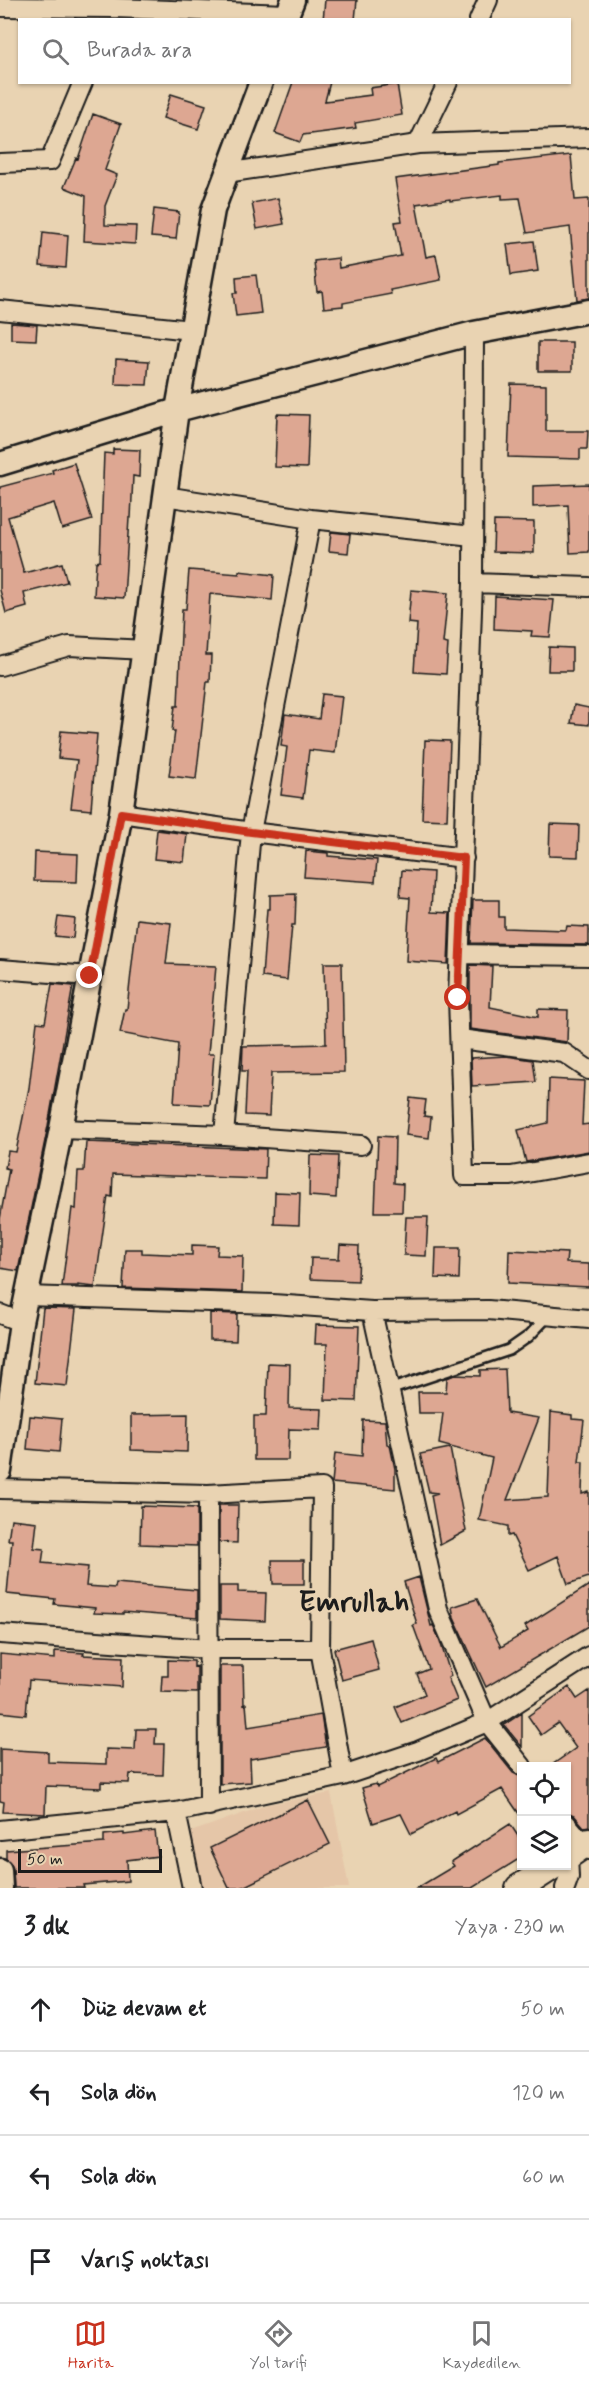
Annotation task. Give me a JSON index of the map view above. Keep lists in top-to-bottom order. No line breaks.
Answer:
{"districts":["Emrullah"],"scale_bar":"50 m","page":{"search":"Burada ara","scale":"50 m","heading":["3 dk","Yaya · 230 m"],"list":[["Düz devam et","50 m"],["Sola dön","120 m"],["Sola dön","60 m"],"Varış noktası"],"nav":["Harita","Yol tarifi","Kaydedilen"]}}
